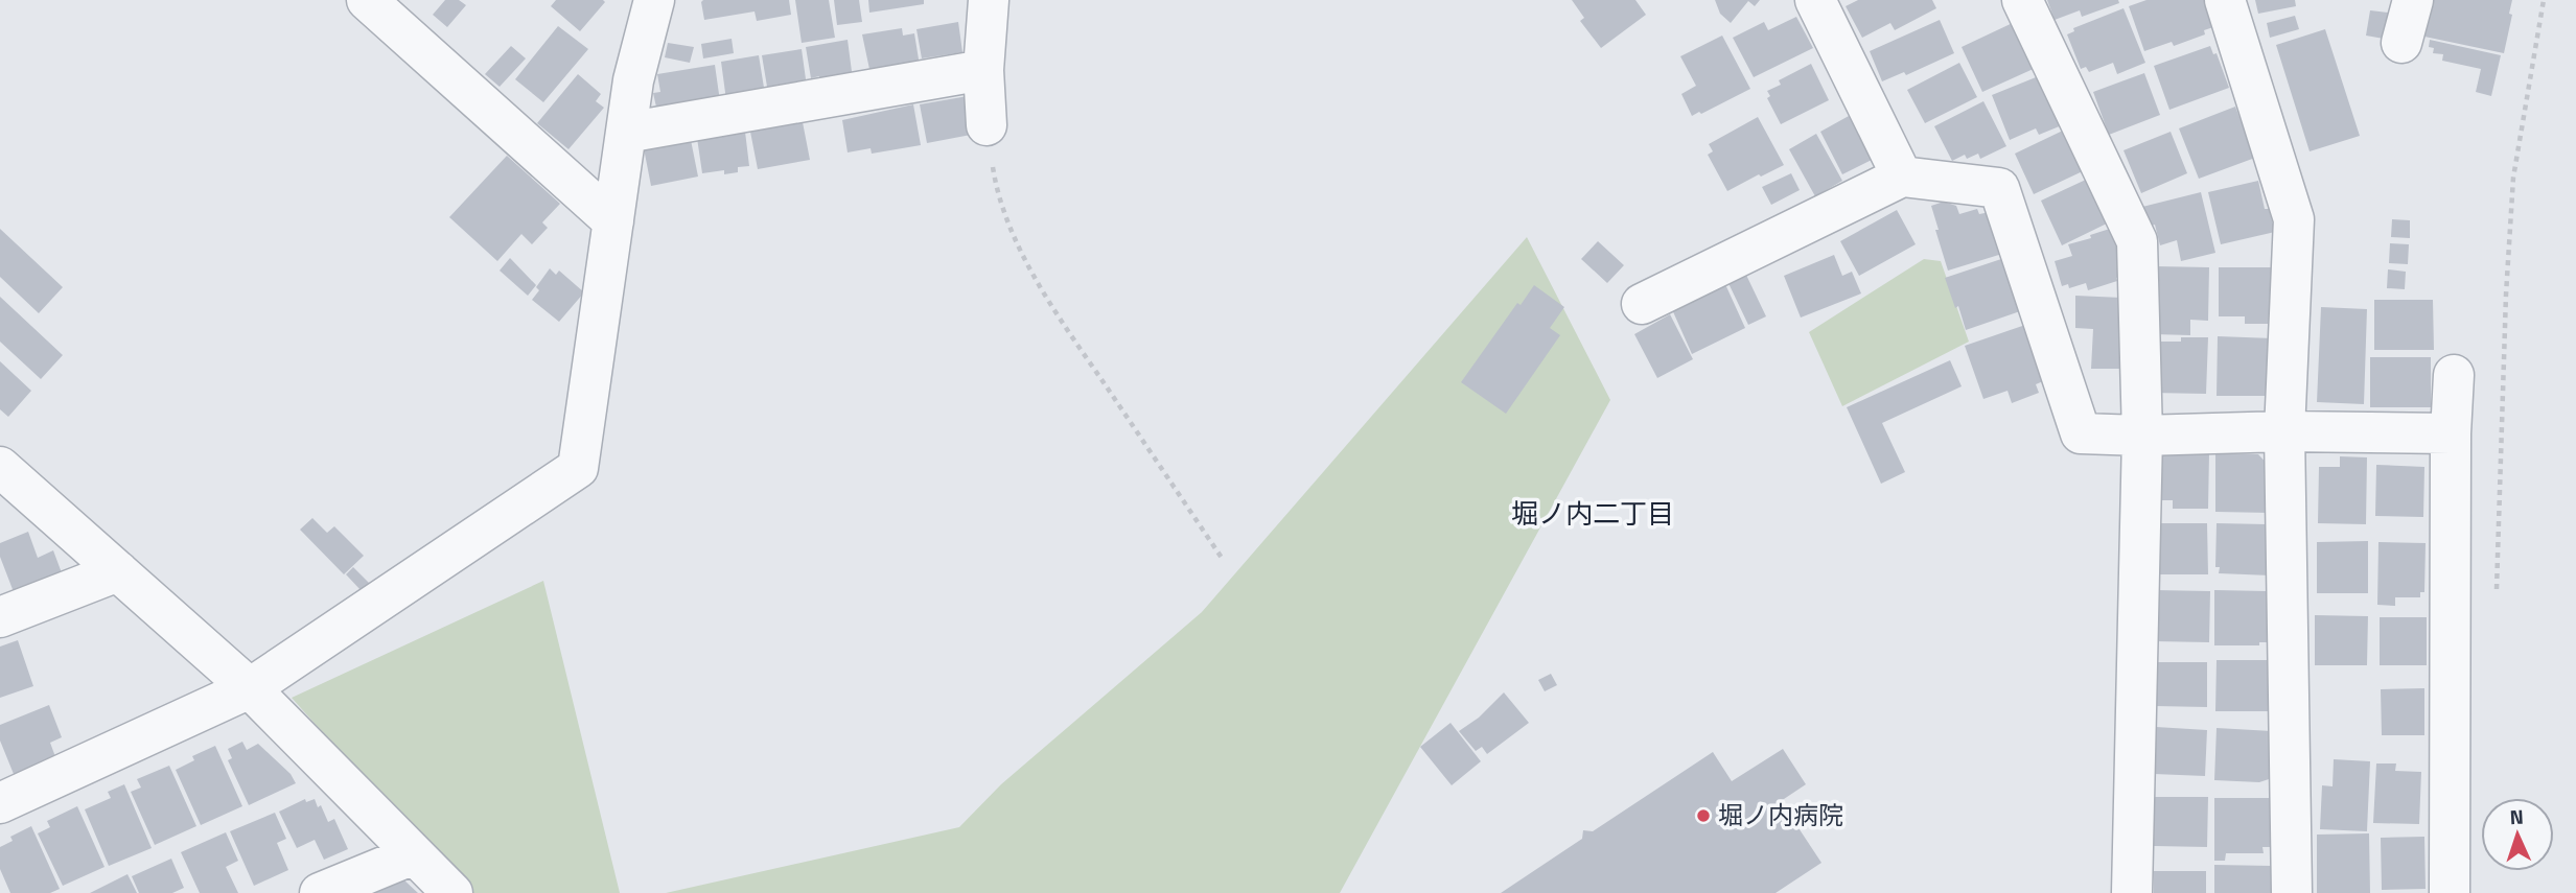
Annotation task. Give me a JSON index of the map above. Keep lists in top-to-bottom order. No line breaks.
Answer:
{"districts":["堀ノ内二丁目"],"places":["堀ノ内病院"],"north":"top"}
